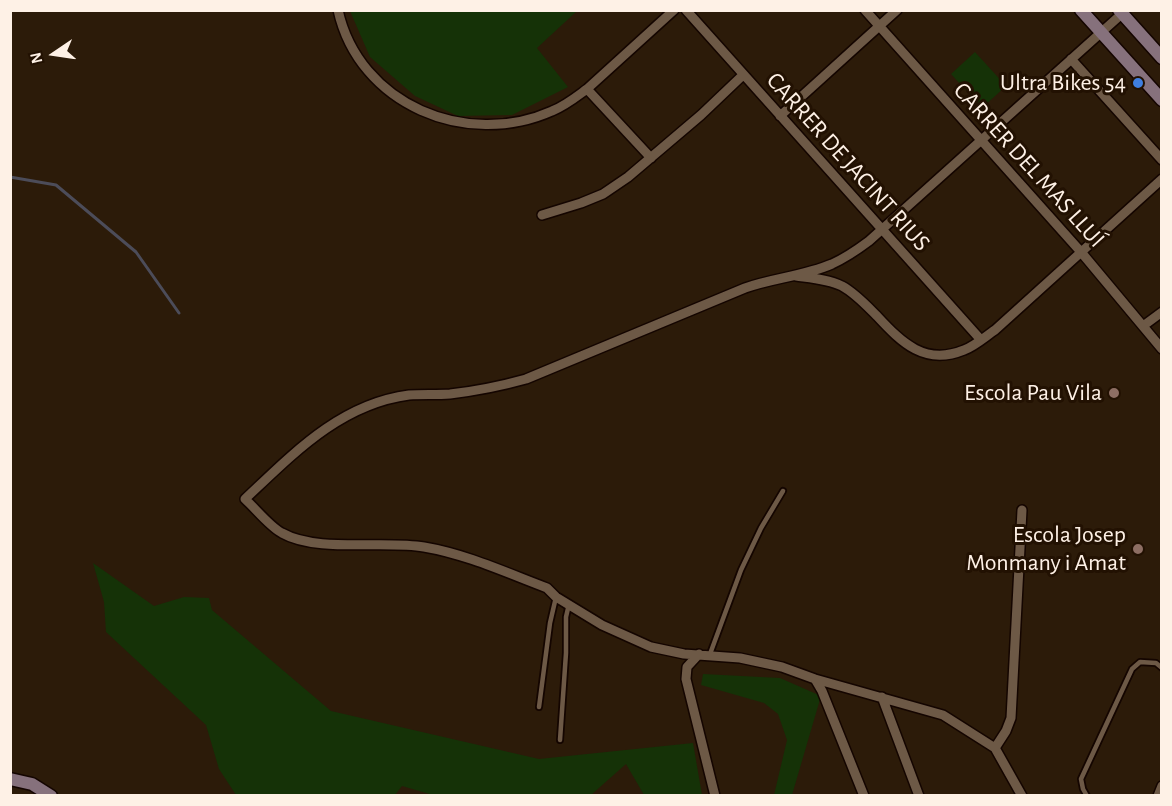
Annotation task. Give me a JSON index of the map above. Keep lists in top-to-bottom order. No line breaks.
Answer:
{"streets":{"street":["CARRER DE JACINT RIUS","CARRER DEL MAS LLUÍ"]},"places":["Ultra Bikes 54","Escola Pau Vila","Escola Josep Monmany i Amat"],"north":"left"}
